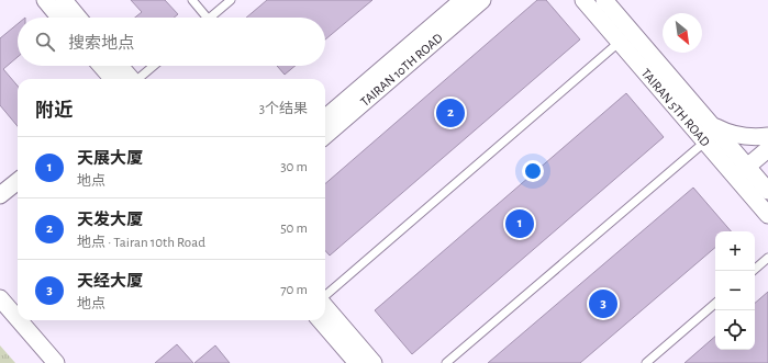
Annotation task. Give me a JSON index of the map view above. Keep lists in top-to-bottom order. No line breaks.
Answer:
{"streets":{"street":["TAIRAN 10TH ROAD","TAIRAN 5TH ROAD"]},"north":"bottom right","page":{"search":"搜索地点","heading":["附近","3个结果"],"pins":["2","1","3"],"list":[{"mark":"1","name":"天展大厦","note":"地点","value":"30 m"},{"mark":"2","name":"天发大厦","note":"地点 · Tairan 10th Road","value":"50 m"},{"mark":"3","name":"天经大厦","note":"地点","value":"70 m"}],"map_buttons":["+","−"]}}
